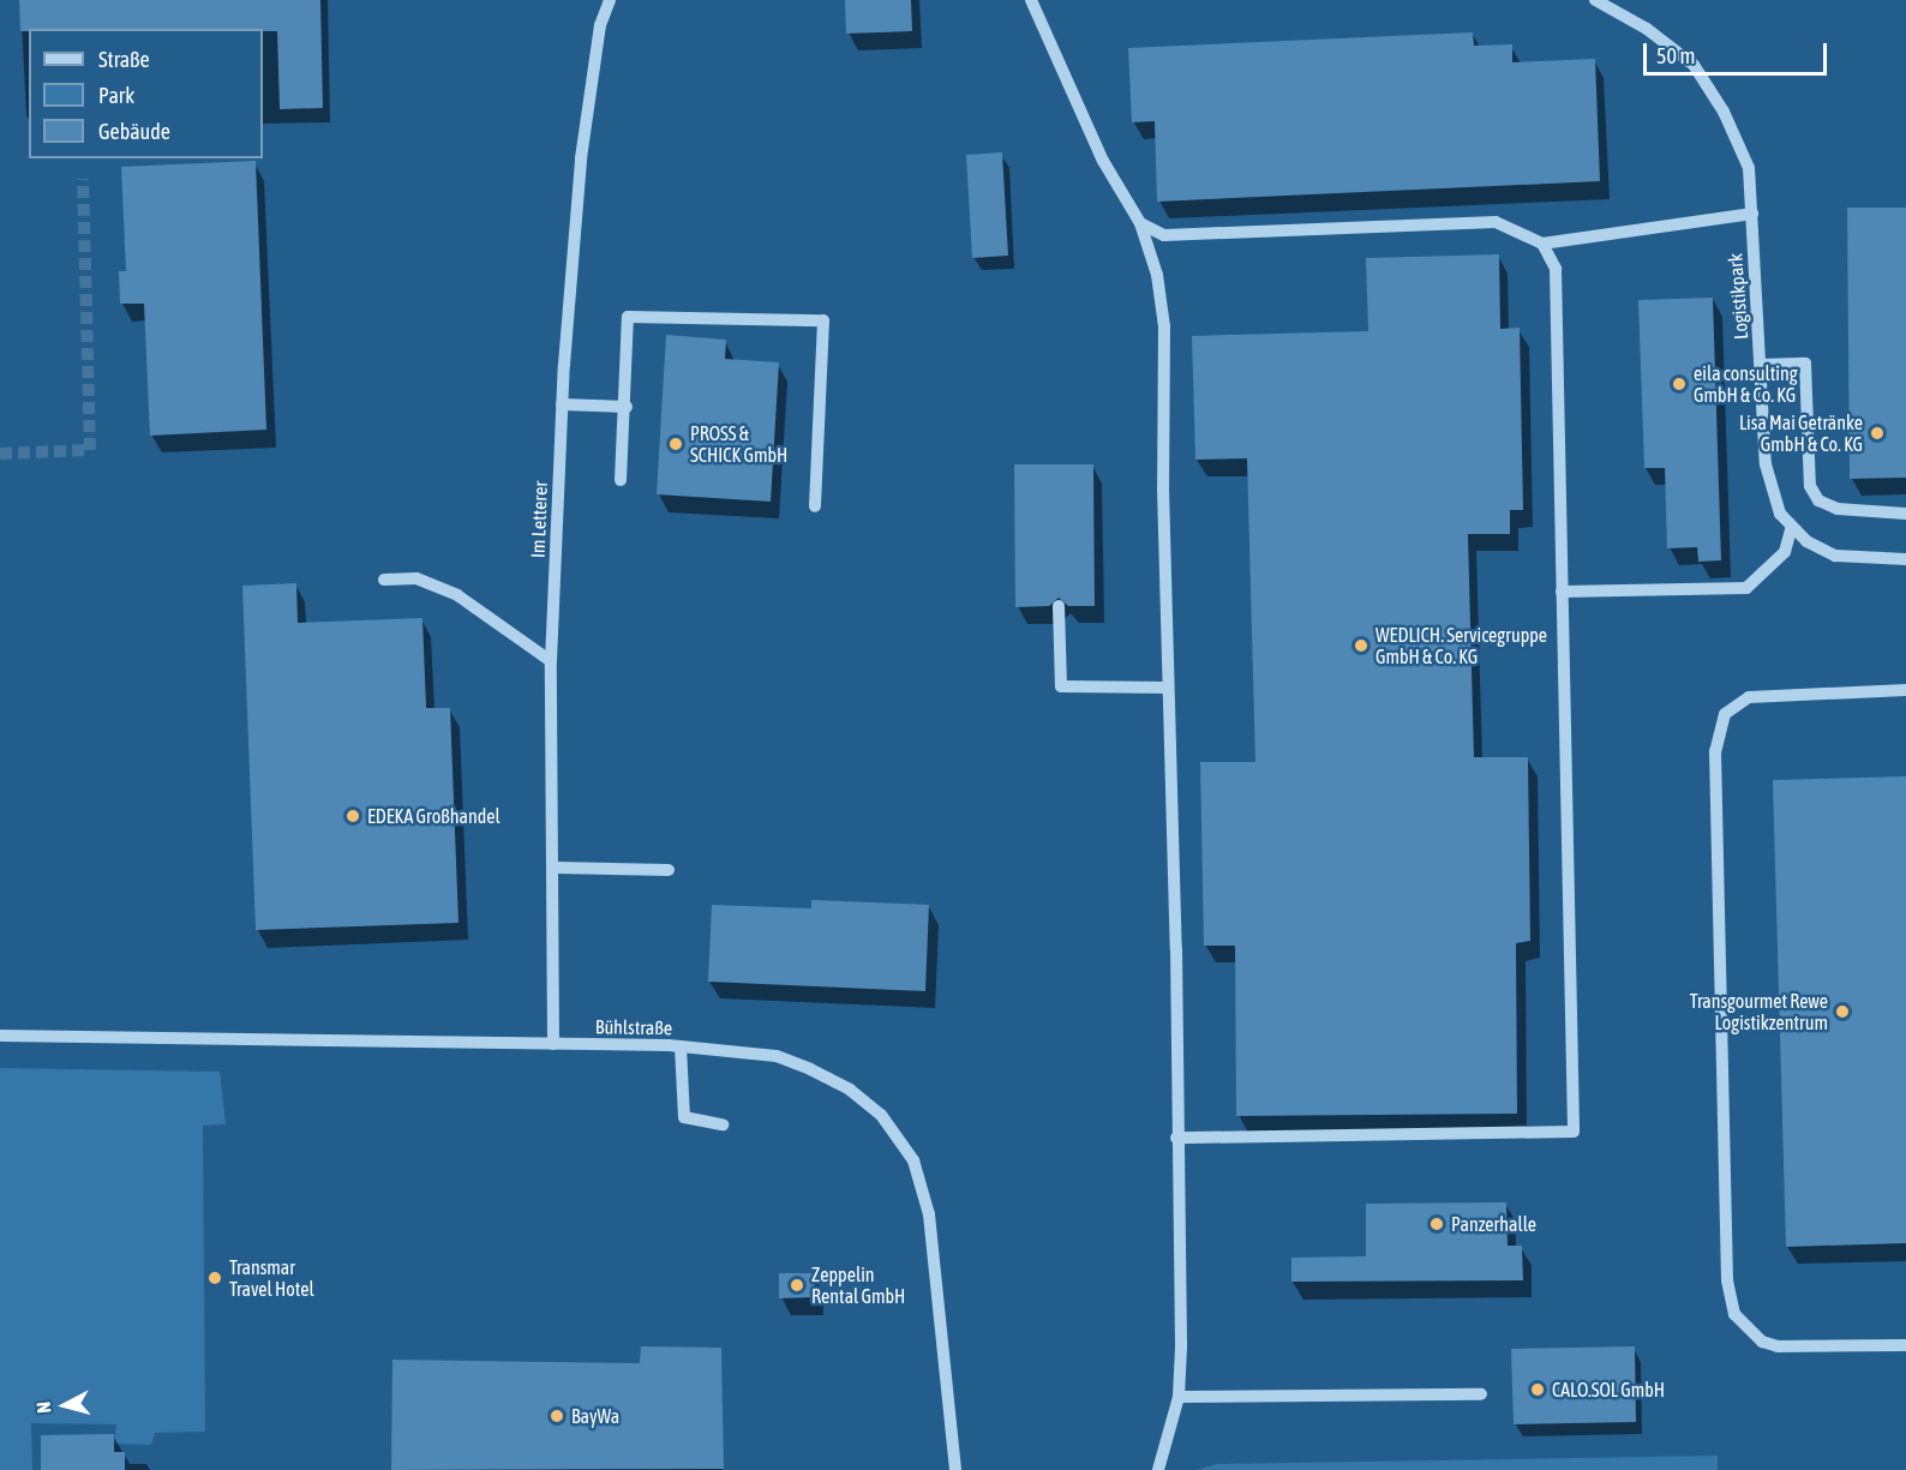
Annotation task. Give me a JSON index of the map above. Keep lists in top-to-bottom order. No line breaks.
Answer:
{"streets":{"street":["Logistikpark","Im Letterer","Bühlstraße"]},"crossings":[["Im Letterer","Bühlstraße"]],"places":["eila consulting GmbH & Co. KG","Lisa Mai Getränke GmbH & Co. KG","PROSS & SCHICK GmbH","WEDLICH. Servicegruppe GmbH & Co. KG","EDEKA Großhandel","Transgourmet Rewe Logistikzentrum","Panzerhalle","Transmar Travel Hotel","Zeppelin Rental GmbH","CALO.SOL GmbH","BayWa"],"legend":["Straße","Park","Gebäude"],"scale_bar":"50 m","north":"left"}
